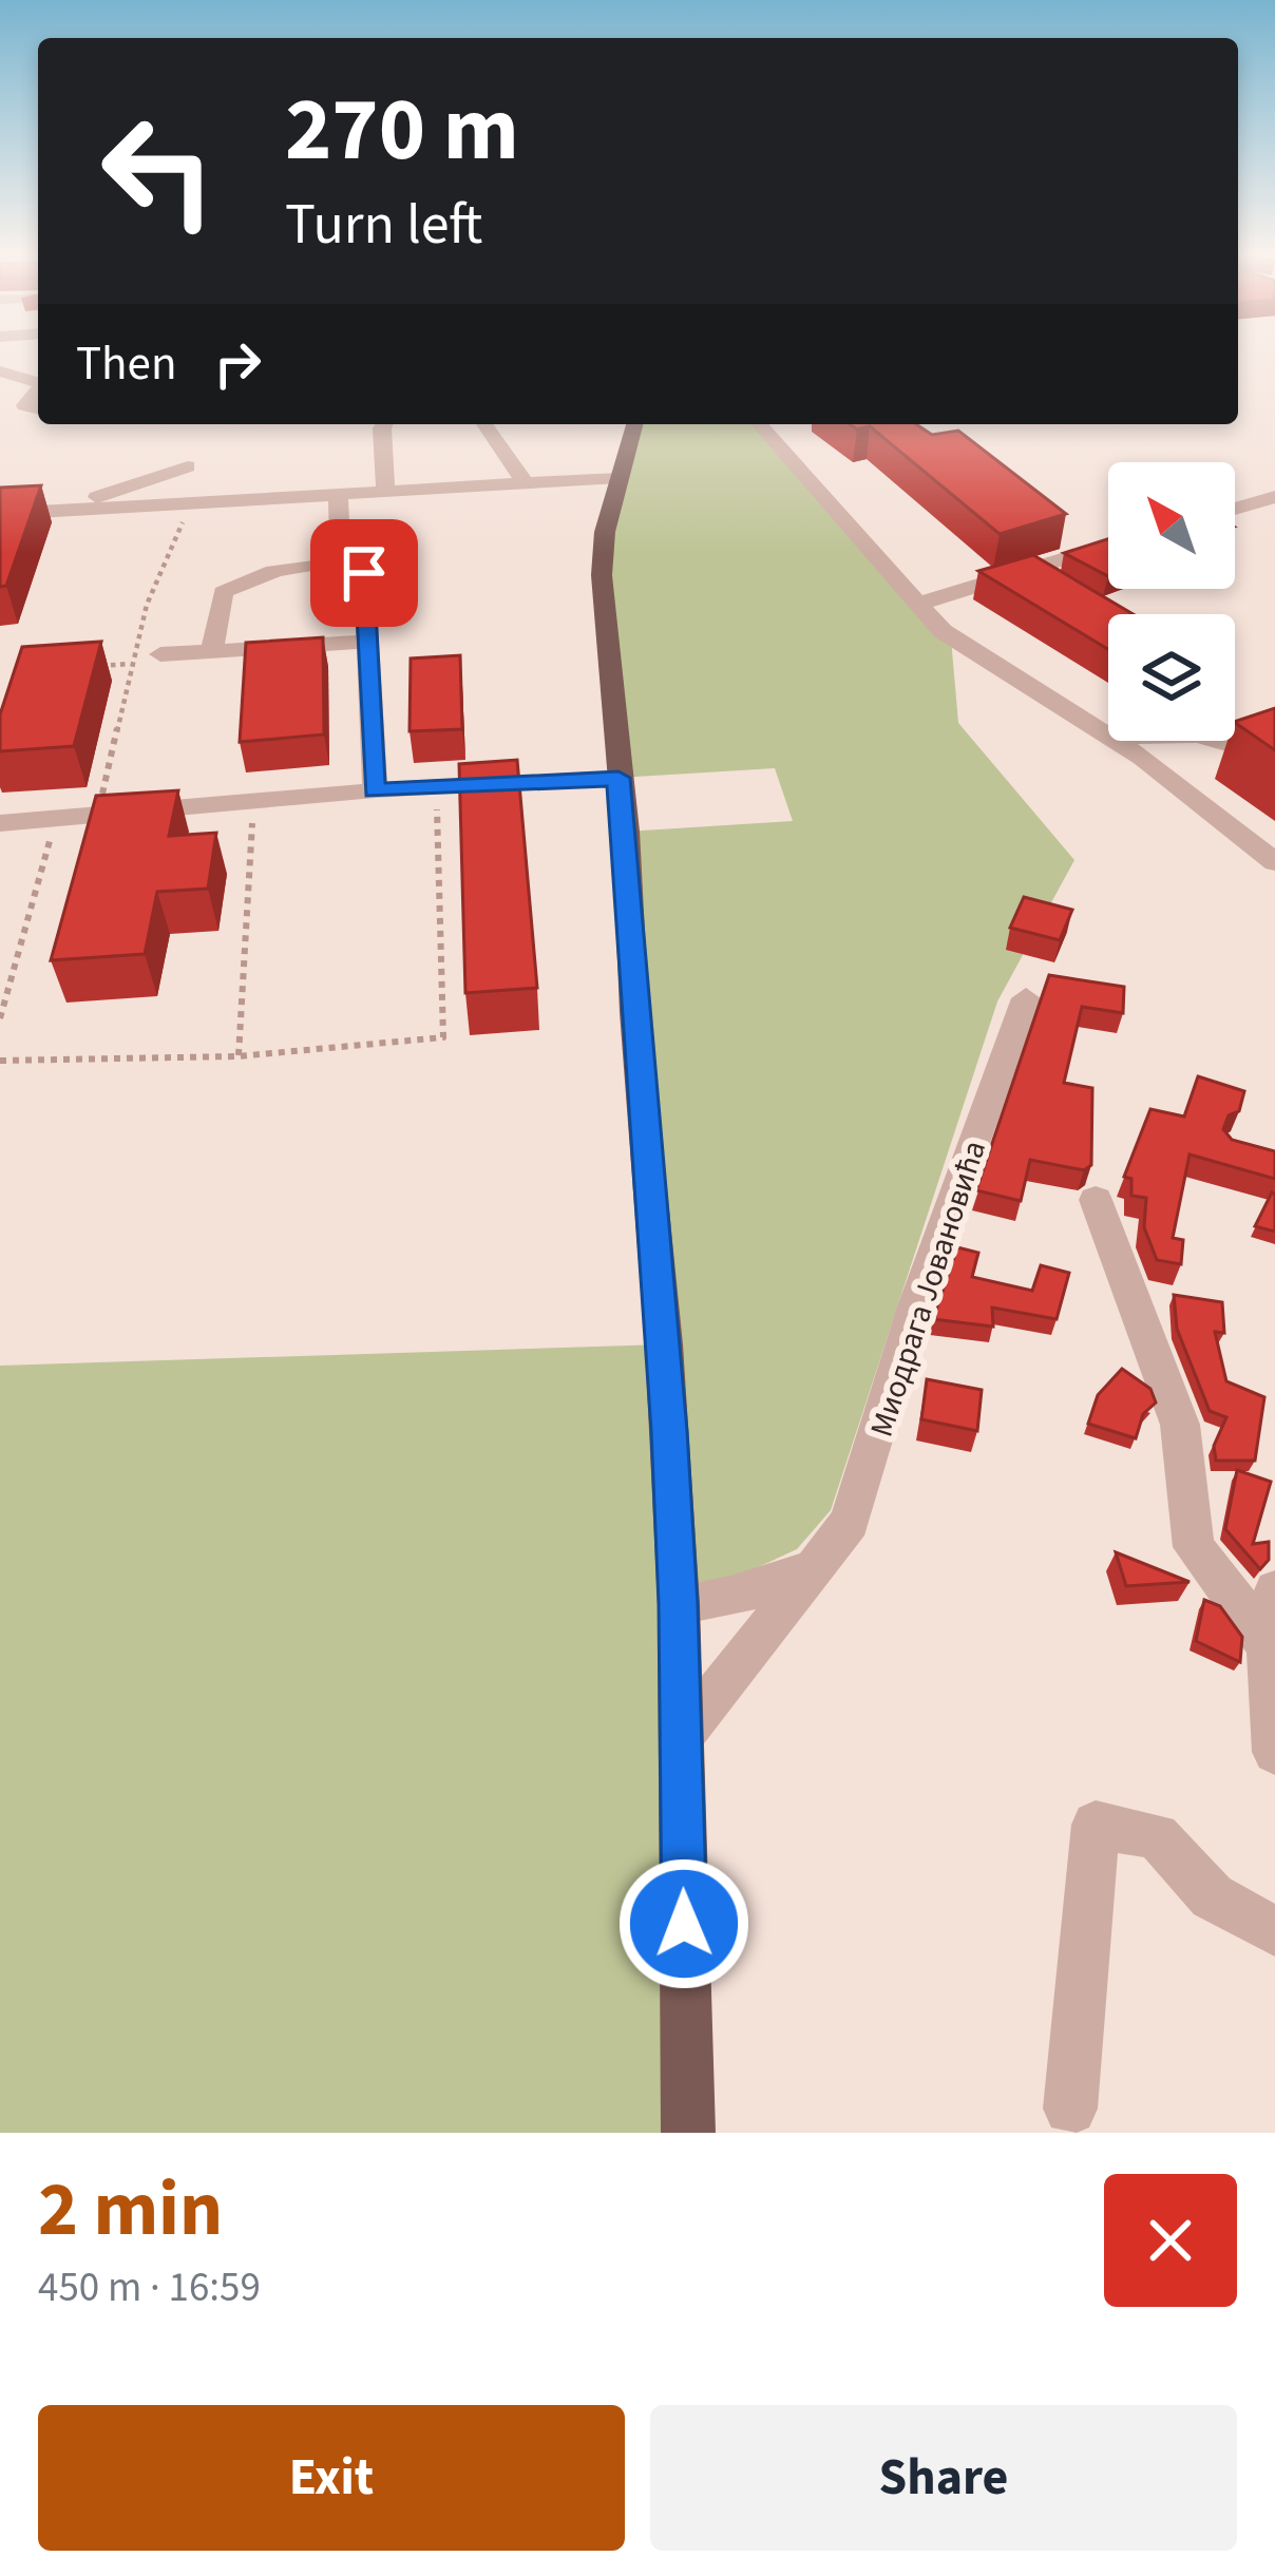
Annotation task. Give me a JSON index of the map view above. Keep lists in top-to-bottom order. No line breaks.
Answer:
{"streets":{"street":["Миодрага Јовановића"]},"north":"top left","page":{"turn":["270 m","Turn left"],"then":"Then","heading":["2 min","450 m · 16:59"],"buttons":["Exit","Share"]}}
